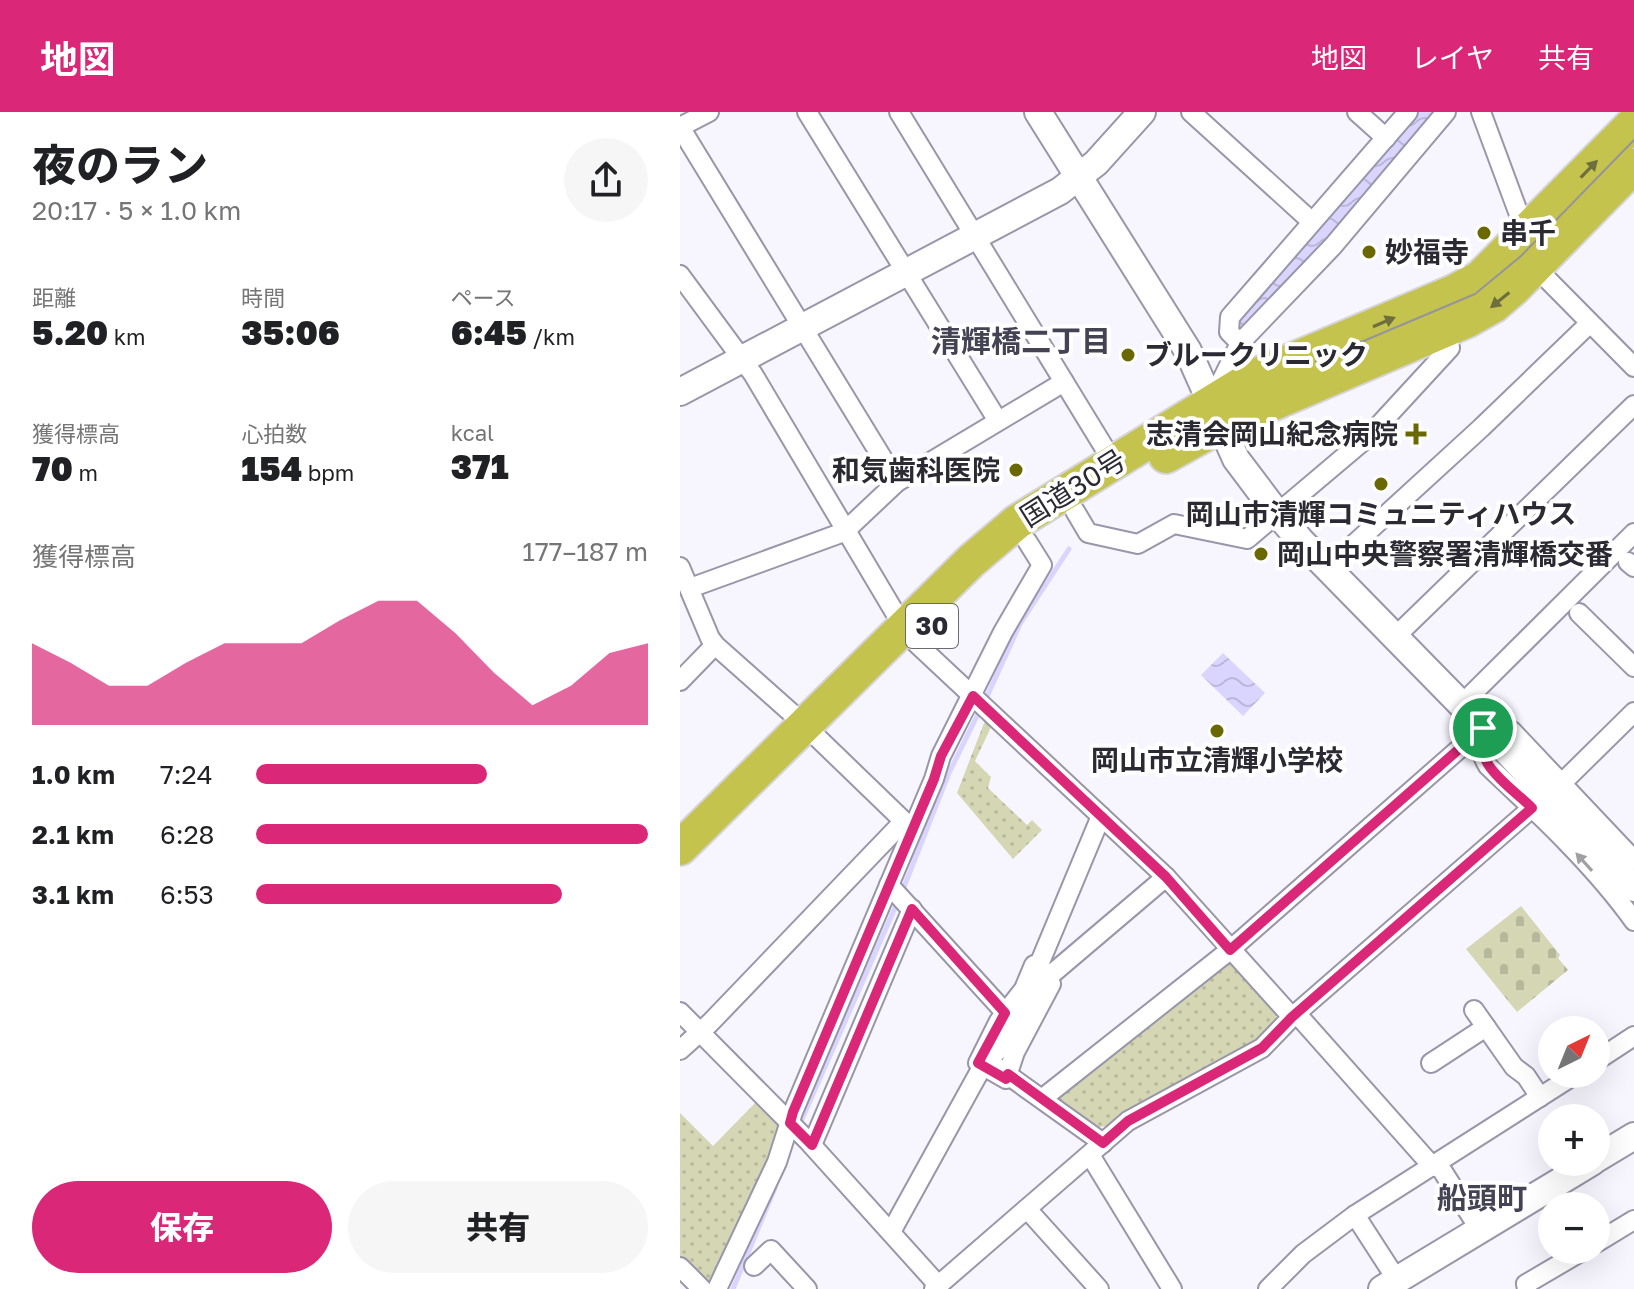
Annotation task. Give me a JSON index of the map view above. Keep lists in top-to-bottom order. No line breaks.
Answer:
{"streets":{"highway":["国道30号","30"]},"districts":["清輝橋二丁目","船頭町"],"places":{"other":["串千","妙福寺","ブルークリニック","和気歯科医院","岡山市清輝コミュニティハウス","岡山中央警察署清輝橋交番","岡山市立清輝小学校"],"health":["志清会岡山紀念病院"]},"north":"top right","page":{"header":"地図","nav":["地図","レイヤ","共有"],"heading":["夜のラン","20:17 · 5 × 1.0 km"],"stats":[["距離","5.20 km"],["時間","35:06"],["ペース","6:45 /km"],["獲得標高","70 m"],["心拍数","154 bpm"],["kcal","371"]],"chart":["獲得標高","177–187 m"],"list":[{"name":"1.0 km","note":"7:24"},{"name":"2.1 km","note":"6:28"},{"name":"3.1 km","note":"6:53"}],"map_buttons":["+","−"],"buttons":["保存","共有"]}}
